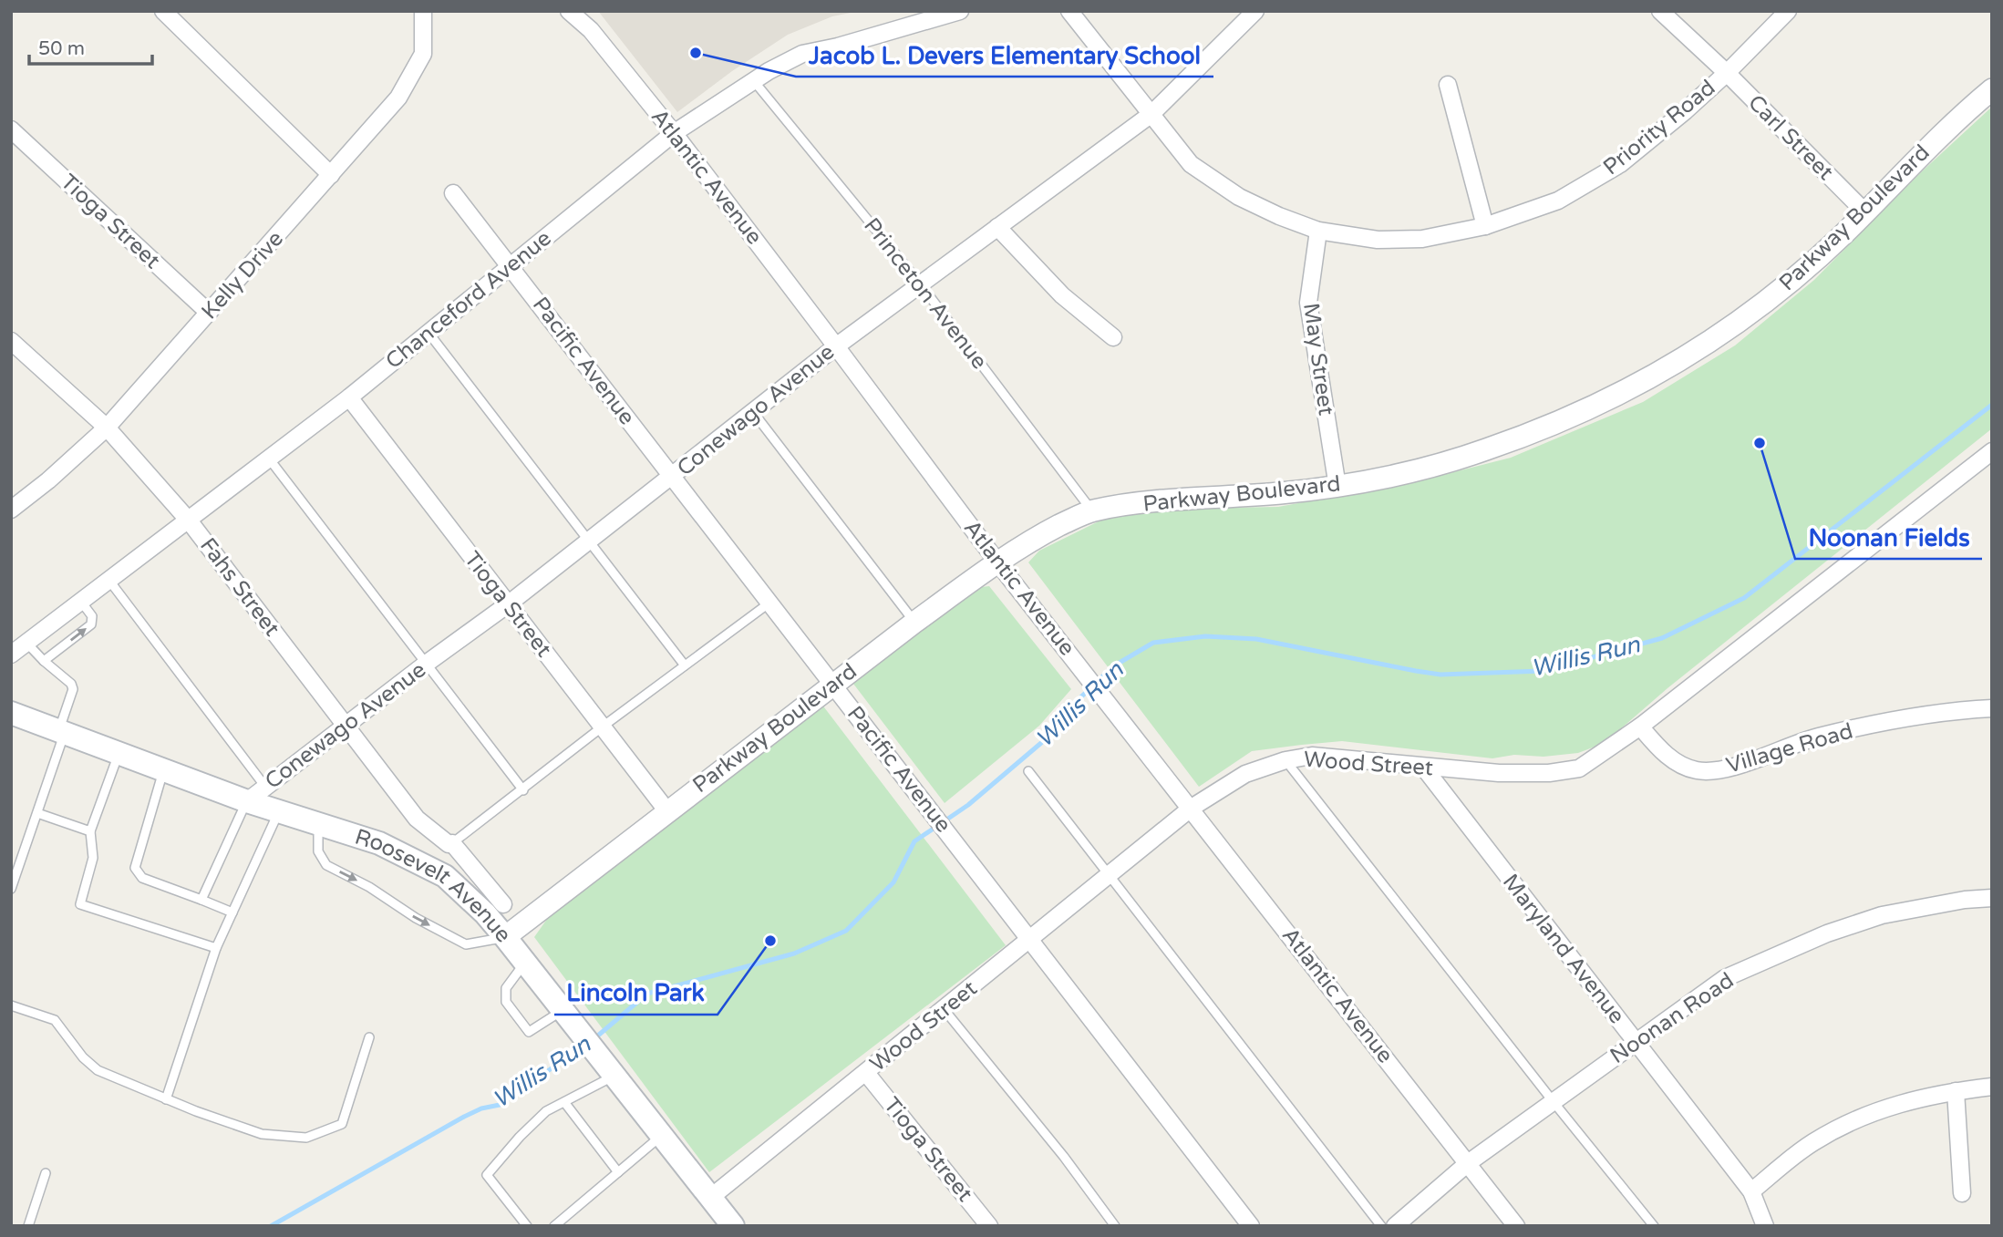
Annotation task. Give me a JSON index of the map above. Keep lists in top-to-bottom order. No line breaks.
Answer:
{"streets":{"main road":["Roosevelt Avenue"],"street":["Priority Road","Carl Street","Atlantic Avenue","Parkway Boulevard","Tioga Street","Kelly Drive","Chanceford Avenue","May Street","Pacific Avenue","Conewago Avenue","Fahs Street","Village Road","Wood Street","Maryland Avenue","Noonan Road"],"lane":["Princeton Avenue"]},"crossings":[["Priority Road","Carl Street"],["Priority Road","May Street"],["Priority Road","Conewago Avenue"],["Carl Street","Parkway Boulevard"],["Atlantic Avenue","Parkway Boulevard"],["Atlantic Avenue","Chanceford Avenue"],["Atlantic Avenue","Conewago Avenue"],["Atlantic Avenue","Wood Street"],["Atlantic Avenue","Noonan Road"],["Parkway Boulevard","Tioga Street"],["Parkway Boulevard","Princeton Avenue"],["Parkway Boulevard","May Street"],["Parkway Boulevard","Pacific Avenue"],["Parkway Boulevard","Roosevelt Avenue"],["Tioga Street","Kelly Drive"],["Tioga Street","Chanceford Avenue"],["Tioga Street","Conewago Avenue"],["Tioga Street","Wood Street"],["Kelly Drive","Fahs Street"],["Princeton Avenue","Chanceford Avenue"],["Princeton Avenue","Conewago Avenue"],["Chanceford Avenue","Pacific Avenue"],["Chanceford Avenue","Fahs Street"],["Pacific Avenue","Conewago Avenue"],["Pacific Avenue","Wood Street"],["Conewago Avenue","Fahs Street"],["Conewago Avenue","Roosevelt Avenue"],["Village Road","Wood Street"],["Wood Street","Roosevelt Avenue"],["Wood Street","Maryland Avenue"],["Maryland Avenue","Noonan Road"]],"water":["Willis Run"],"places":["Jacob L. Devers Elementary School","Noonan Fields","Lincoln Park"],"scale_bar":"50 m"}
